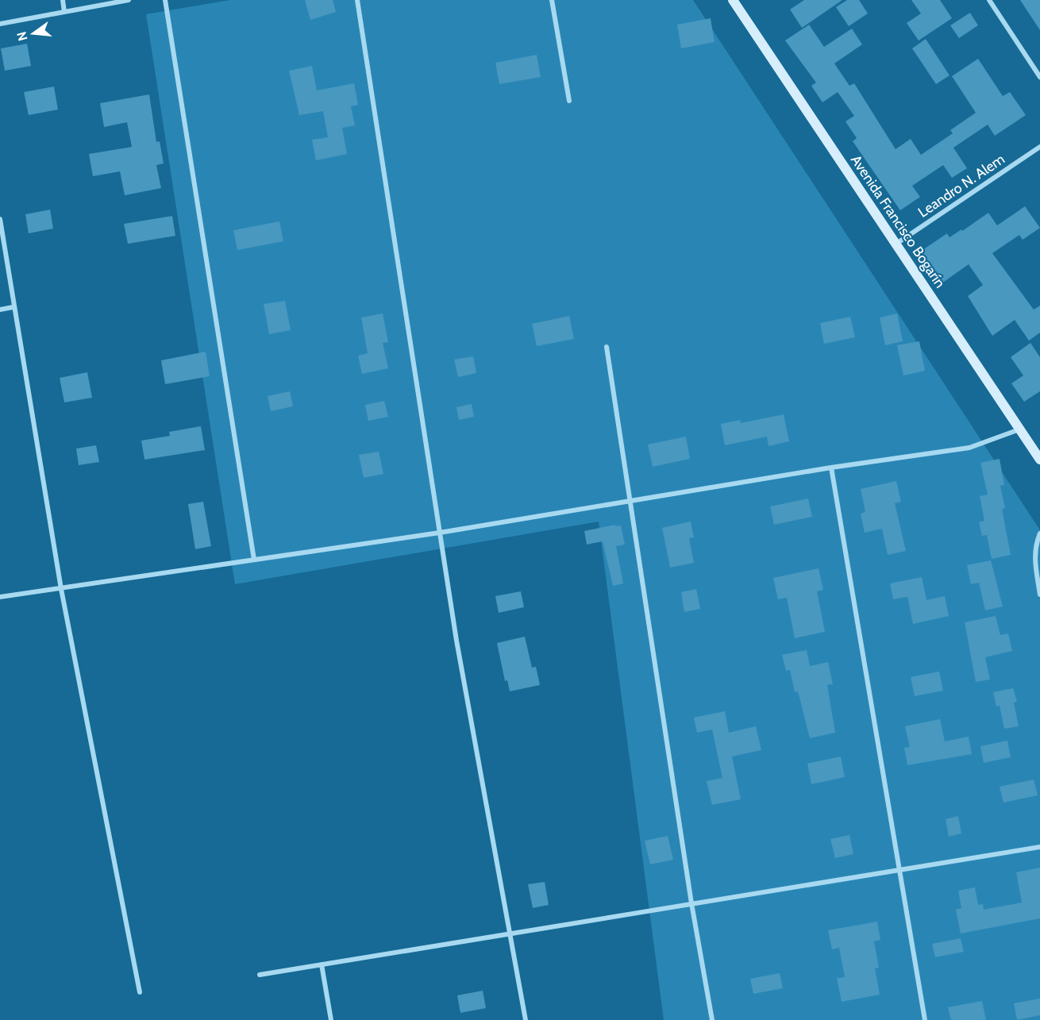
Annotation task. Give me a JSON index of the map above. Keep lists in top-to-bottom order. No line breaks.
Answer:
{"streets":{"street":["Leandro N. Alem","Avenida Francisco Bogarín"]},"crossings":[["Leandro N. Alem","Avenida Francisco Bogarín"]],"north":"left"}
